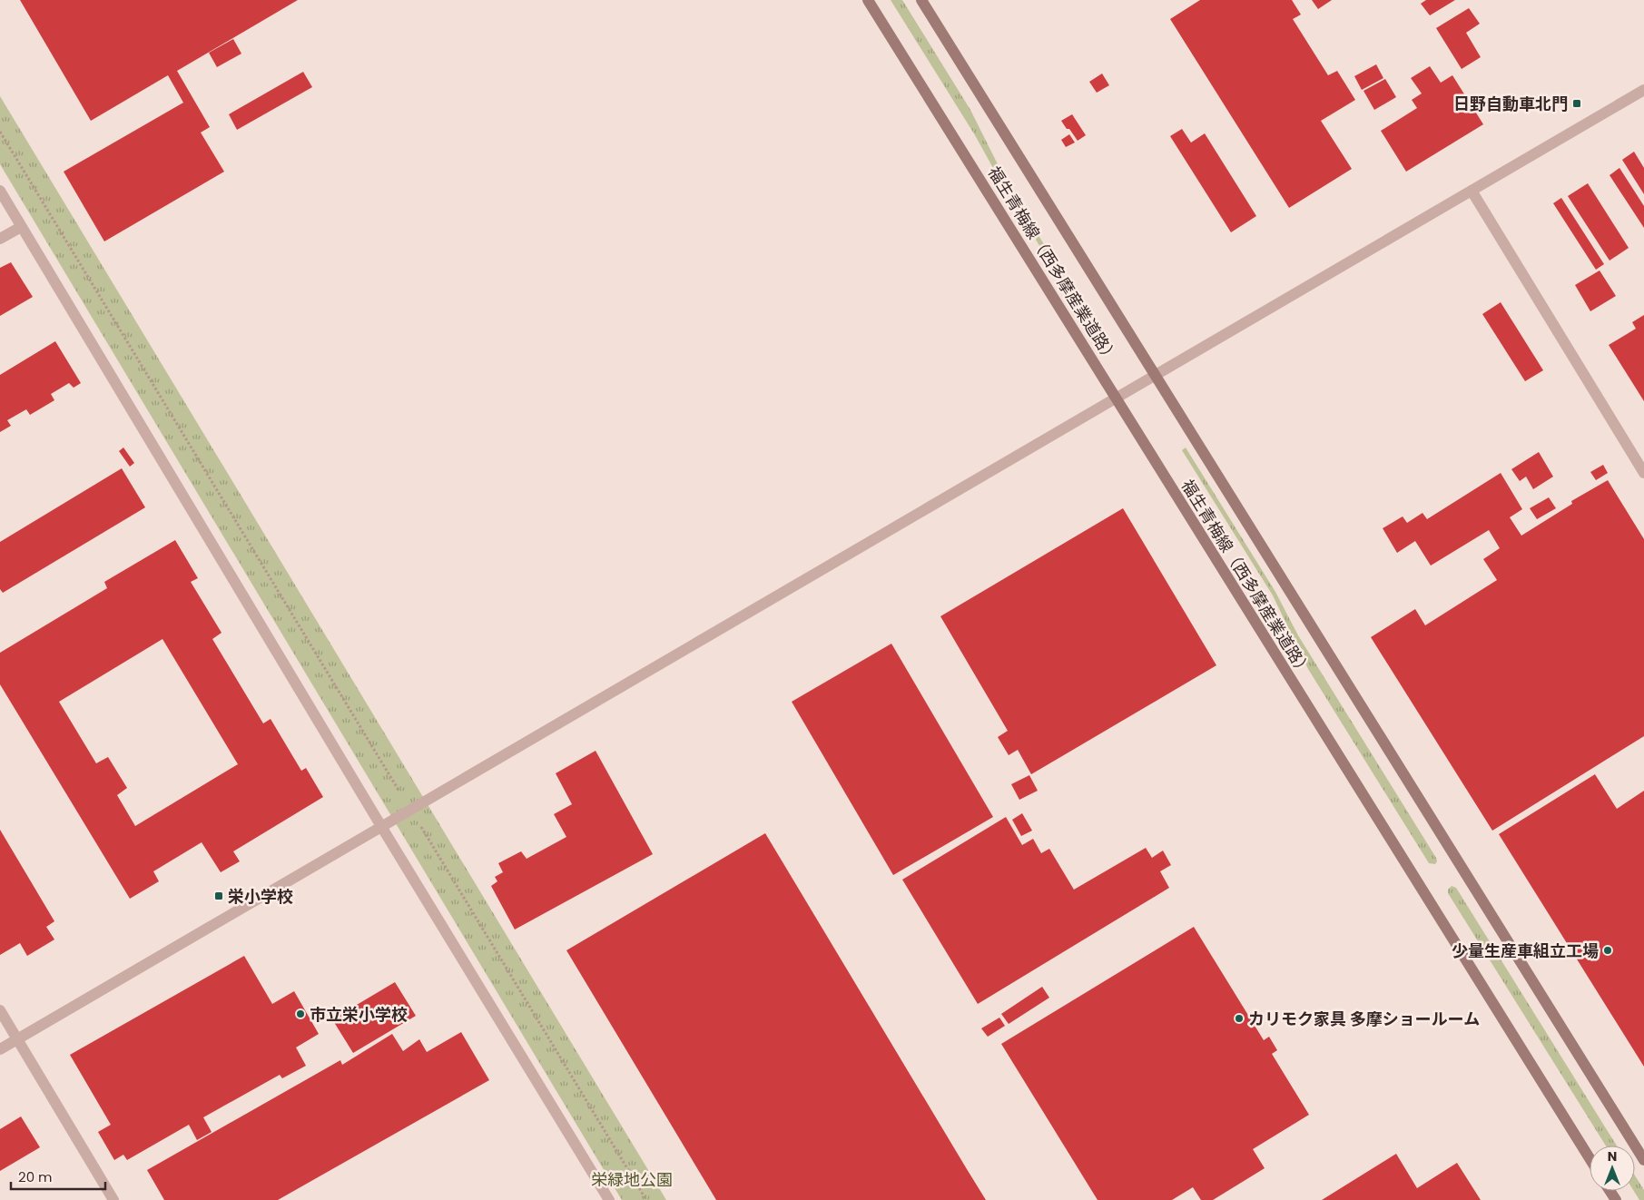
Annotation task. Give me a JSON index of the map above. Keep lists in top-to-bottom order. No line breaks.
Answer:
{"streets":{"main road":["福生青梅線（西多摩産業道路）"]},"parks":["栄緑地公園"],"places":{"transit":["日野自動車北門","栄小学校"],"other":["少量生産車組立工場","市立栄小学校","カリモク家具 多摩ショールーム"]},"scale_bar":"20 m","north":"top"}
